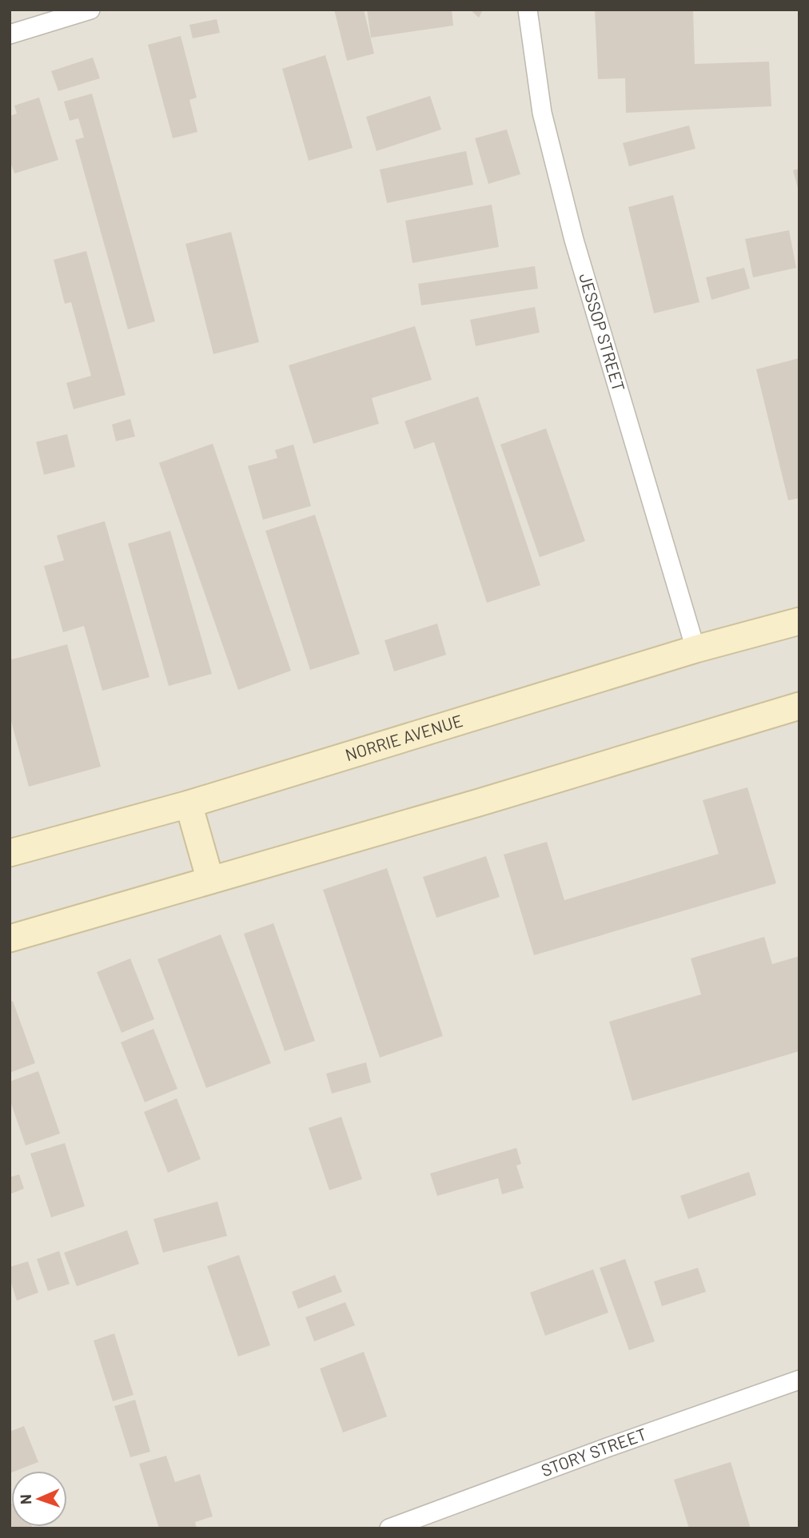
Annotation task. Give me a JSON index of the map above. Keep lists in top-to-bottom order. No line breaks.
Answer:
{"streets":{"main road":["NORRIE AVENUE"],"street":["JESSOP STREET","STORY STREET"]},"crossings":[["JESSOP STREET","NORRIE AVENUE"]],"north":"left"}
